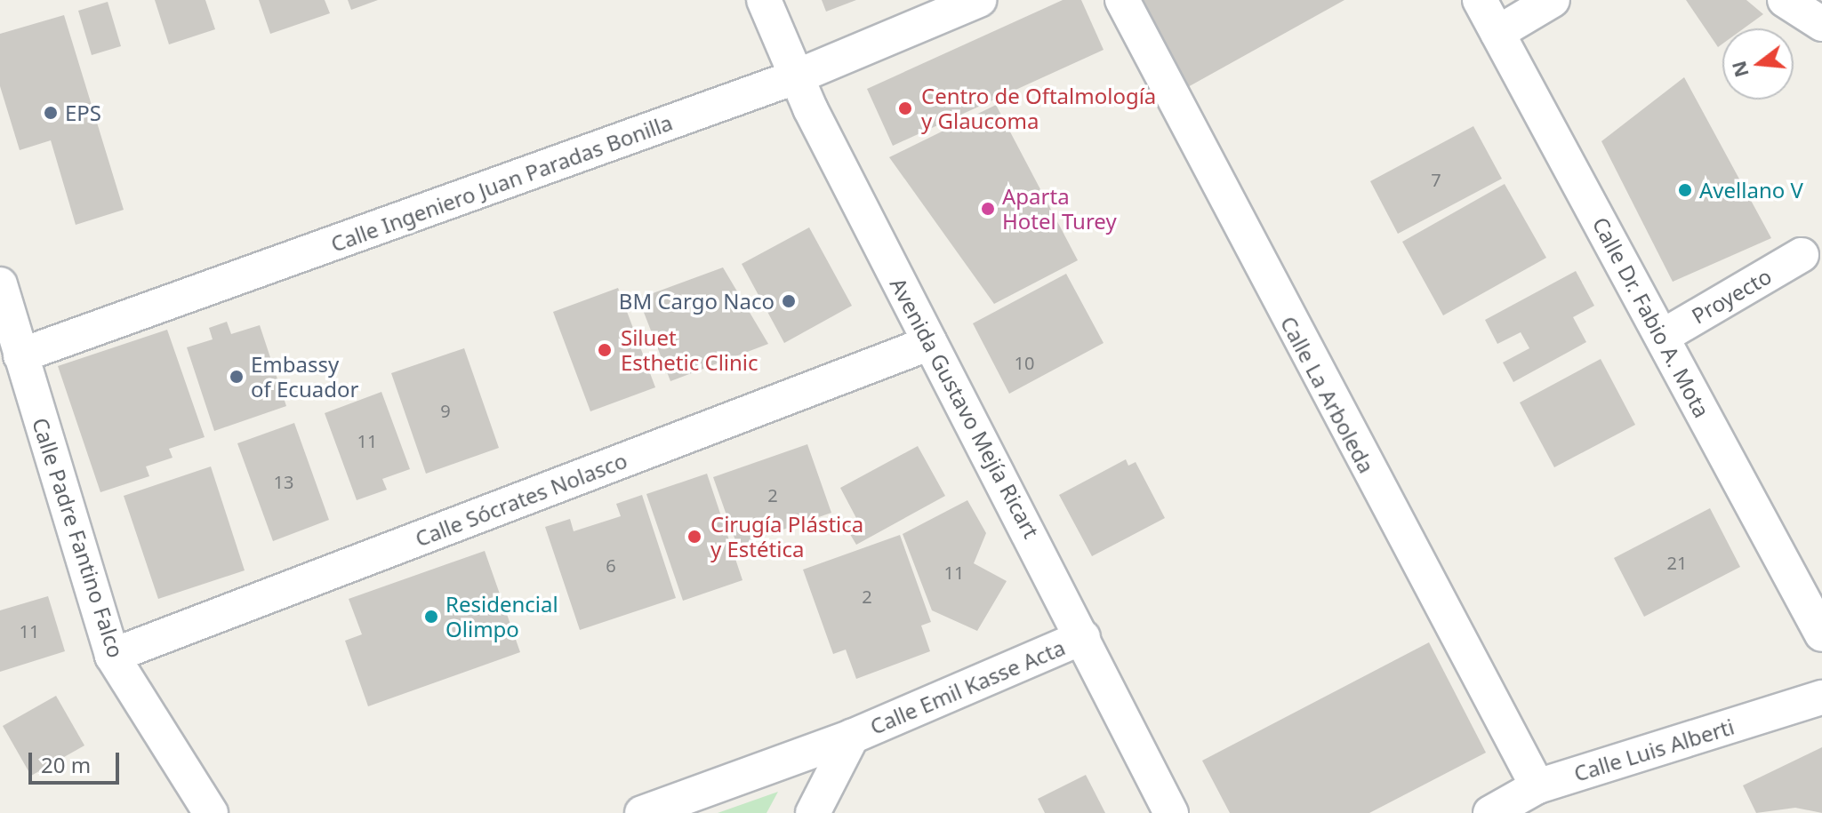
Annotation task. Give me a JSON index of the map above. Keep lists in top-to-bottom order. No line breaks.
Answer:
{"streets":{"street":["Calle Ingeniero Juan Paradas Bonilla","Proyecto","Calle Dr. Fabio A. Mota","Calle La Arboleda","Avenida Gustavo Mejía Ricart","Calle Sócrates Nolasco","Calle Padre Fantino Falco","Calle Emil Kasse Acta","Calle Luis Alberti"]},"crossings":[["Calle Ingeniero Juan Paradas Bonilla","Avenida Gustavo Mejía Ricart"],["Calle Ingeniero Juan Paradas Bonilla","Calle Padre Fantino Falco"],["Proyecto","Calle Dr. Fabio A. Mota"],["Calle La Arboleda","Calle Luis Alberti"],["Avenida Gustavo Mejía Ricart","Calle Sócrates Nolasco"],["Avenida Gustavo Mejía Ricart","Calle Emil Kasse Acta"],["Calle Sócrates Nolasco","Calle Padre Fantino Falco"]],"places":["Centro de Oftalmología y Glaucoma","EPS","Avellano V","Aparta Hotel Turey","BM Cargo Naco","Siluet Esthetic Clinic","Embassy of Ecuador","Cirugía Plástica y Estética","Residencial Olimpo"],"house_numbers":["7","10","9","11","13","2","21","6","11","2","11"],"scale_bar":"20 m","north":"left"}
